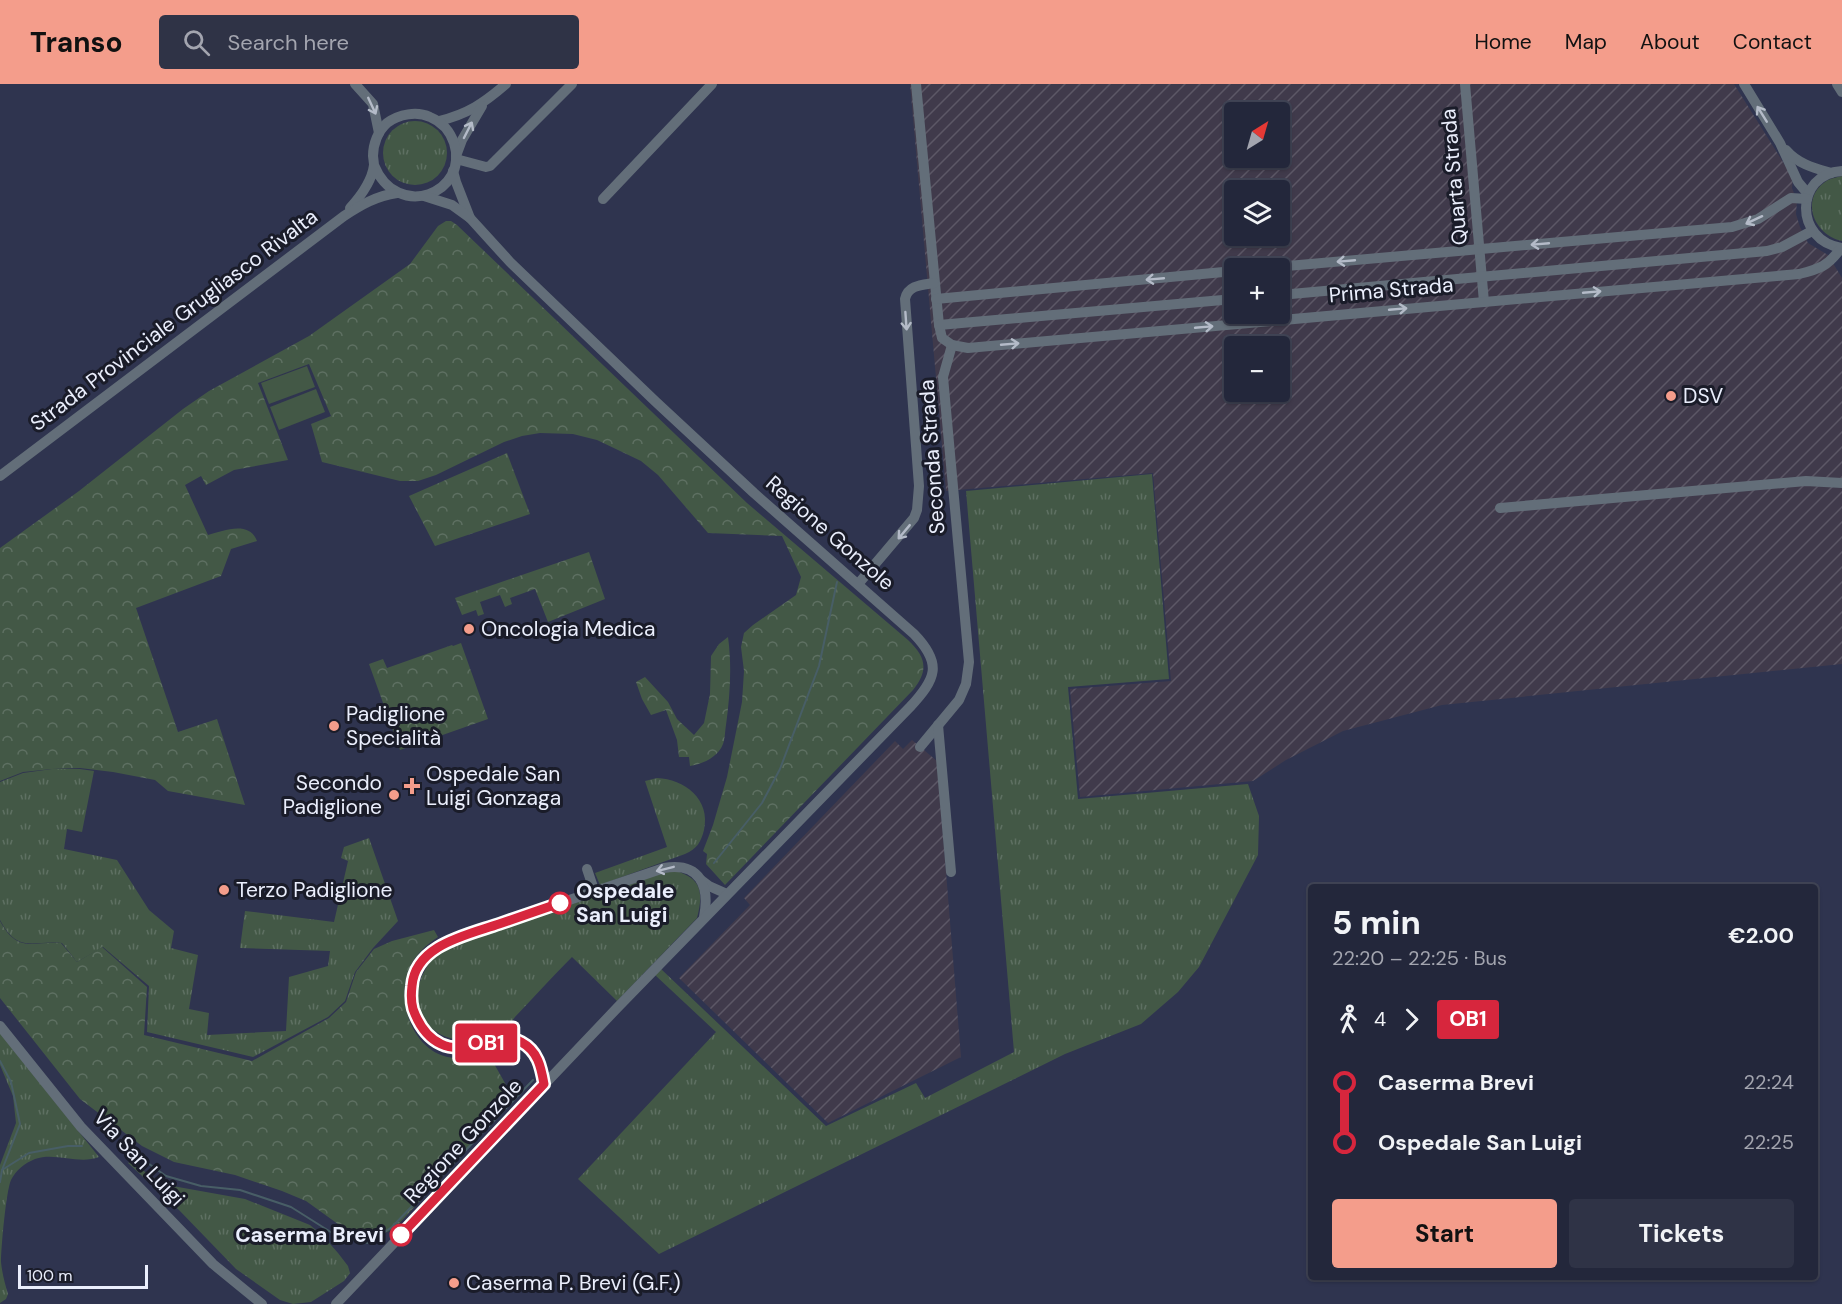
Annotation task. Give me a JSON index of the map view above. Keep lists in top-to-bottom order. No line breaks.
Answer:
{"streets":{"street":["Quarta Strada","Prima Strada","Strada Provinciale Grugliasco Rivalta","Seconda Strada","Regione Gonzole","Via San Luigi"]},"crossings":[["Quarta Strada","Prima Strada"],["Prima Strada","Seconda Strada"]],"places":{"other":["DSV","Oncologia Medica","Padiglione Specialità","Secondo Padiglione","Terzo Padiglione","Ospedale San Luigi","Caserma Brevi","Caserma P. Brevi (G.F.)"],"health":["Ospedale San Luigi Gonzaga"]},"lines":["bus line OB1"],"scale_bar":"100 m","north":"top right","page":{"header":"Transo","search":"Search here","nav":["Home","Map","About","Contact"],"on_map":"OB1","map_buttons":["+","−"],"heading":["5 min","22:20 – 22:25 · Bus","€2.00"],"legs":["4","OB1"],"list":[{"name":"Caserma Brevi","value":"22:24"},{"name":"Ospedale San Luigi","value":"22:25"}],"buttons":["Start","Tickets"],"scale":"100 m"}}
